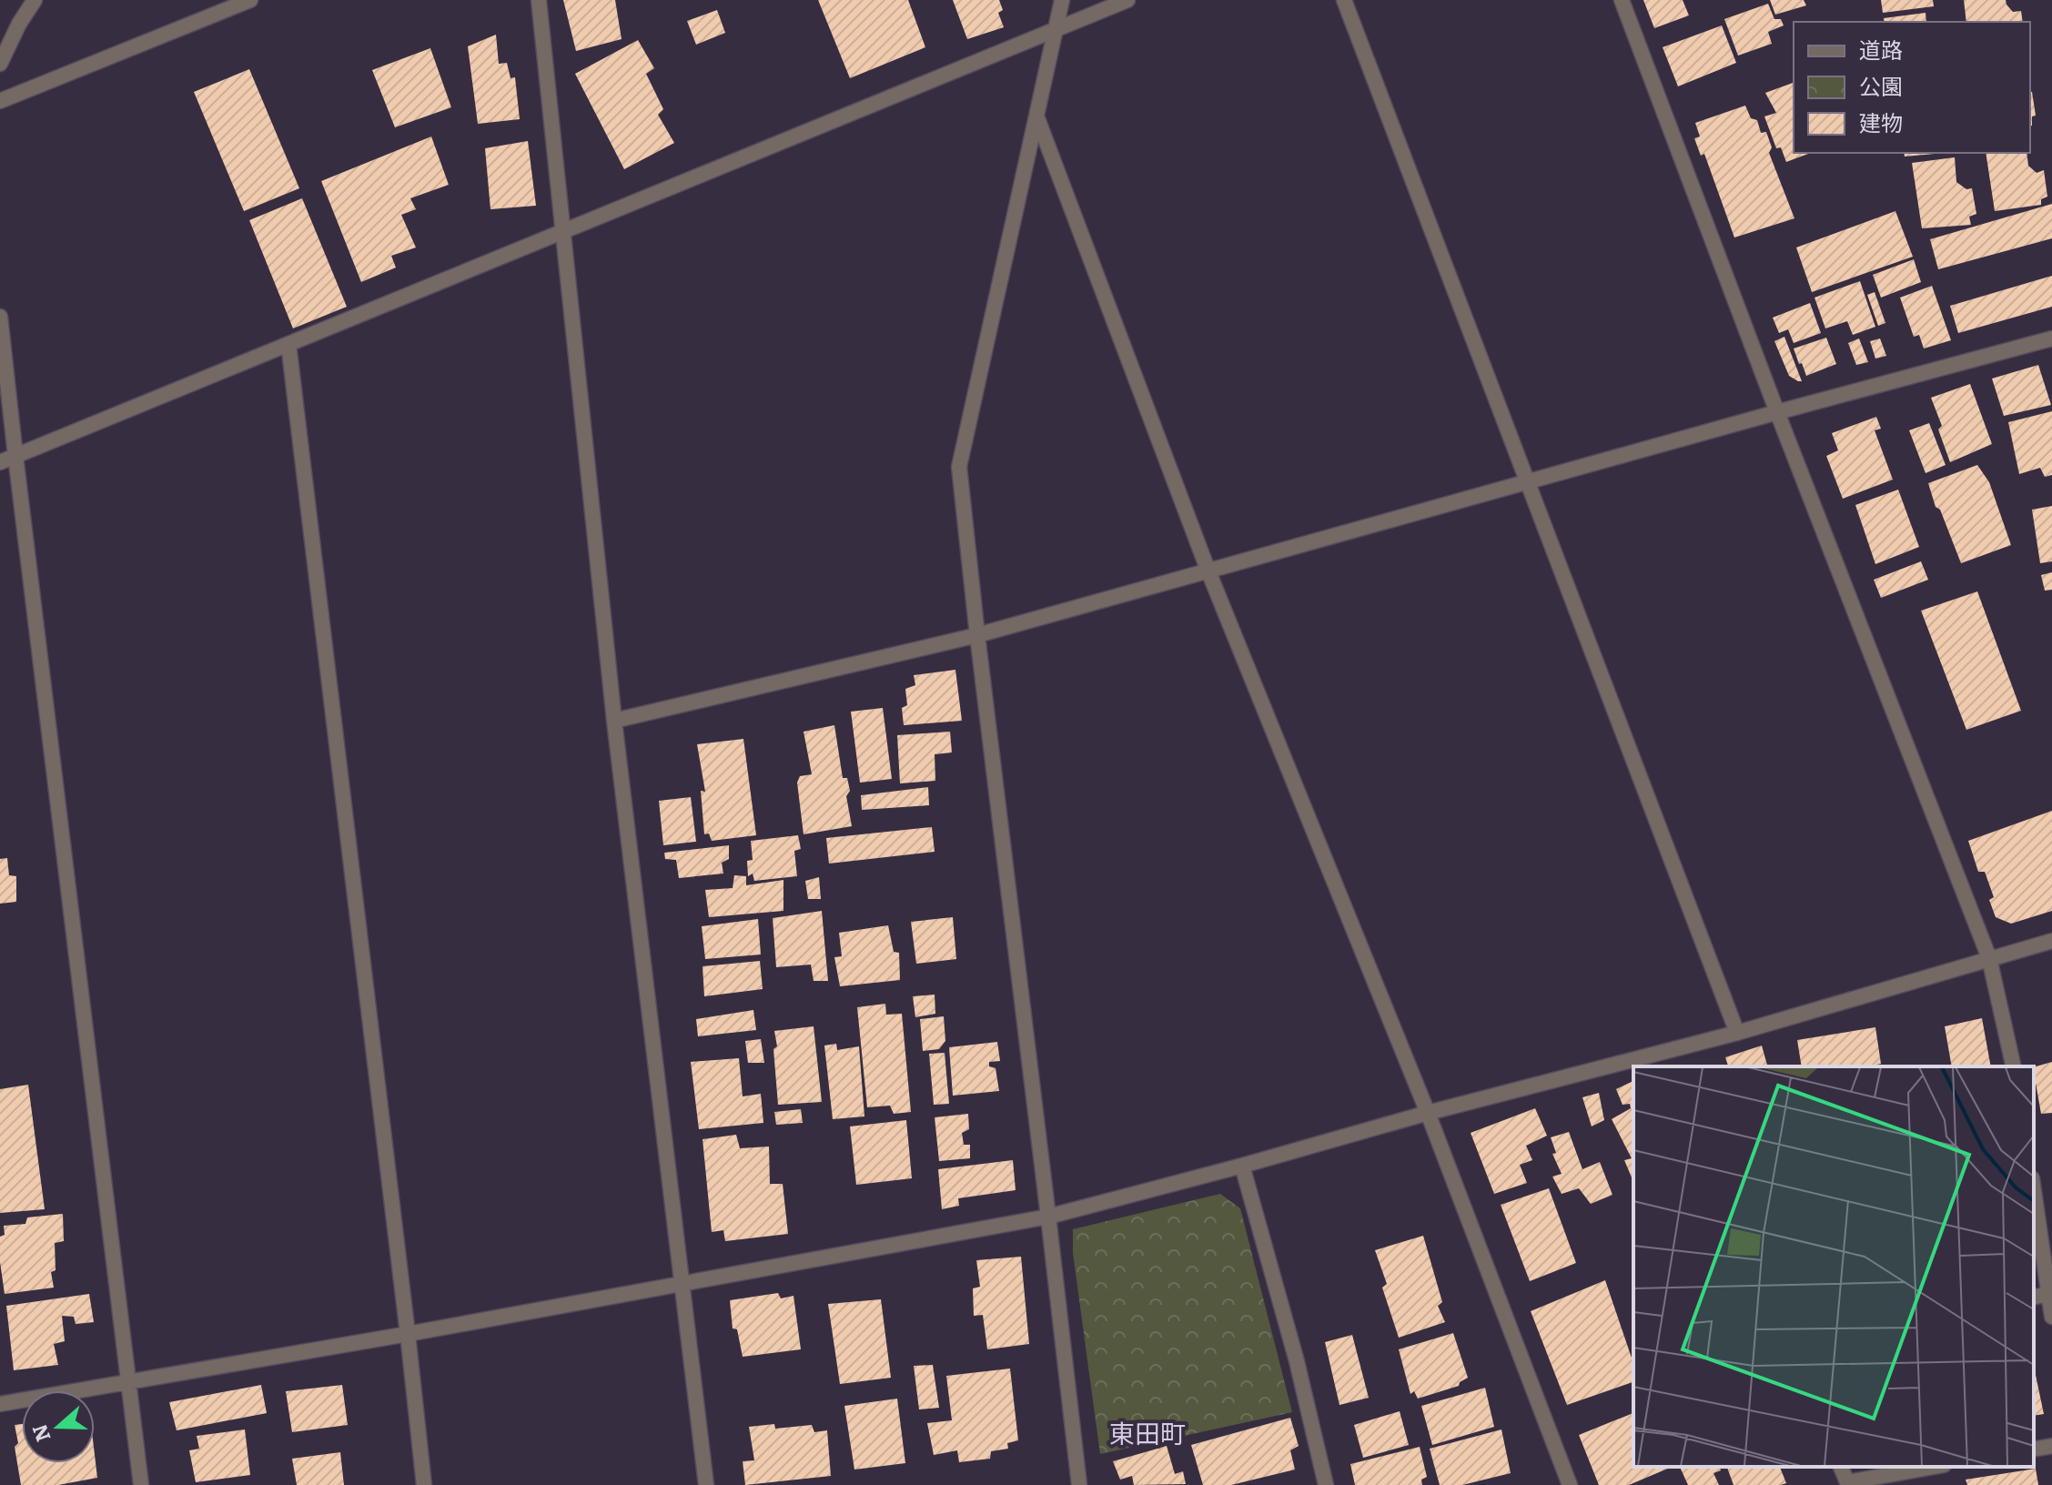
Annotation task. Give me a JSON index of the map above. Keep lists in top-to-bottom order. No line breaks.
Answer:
{"districts":["東田町"],"legend":["道路","公園","建物"],"north":"left"}
